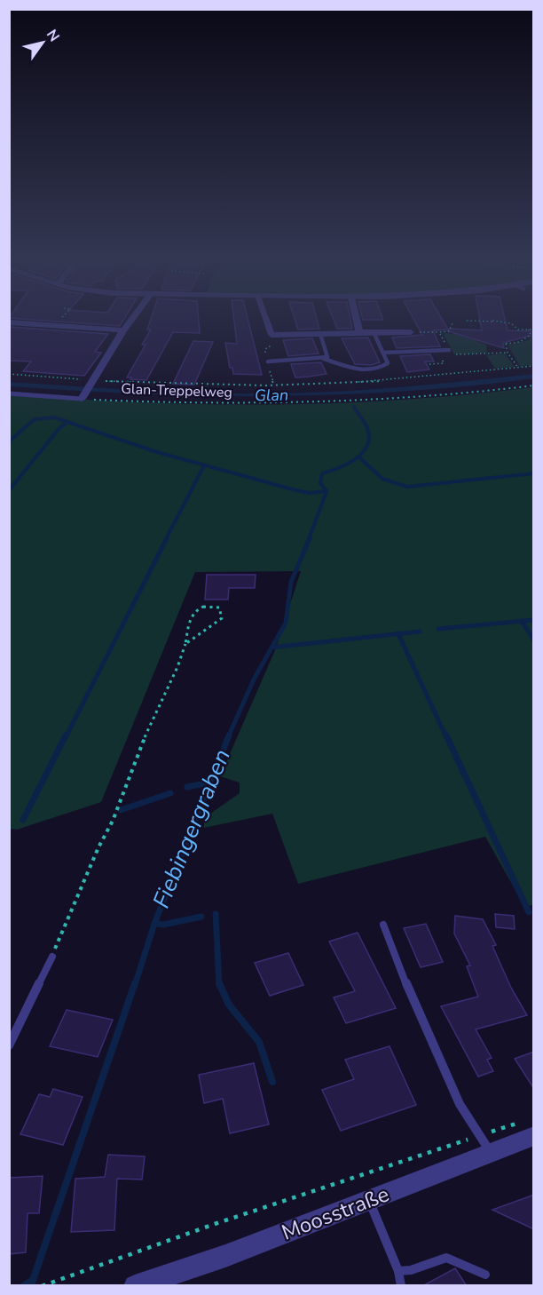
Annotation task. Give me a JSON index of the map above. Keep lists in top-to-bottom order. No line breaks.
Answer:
{"streets":{"street":["Moosstraße"],"path":["Glan-Treppelweg"]},"water":["Glan","Fiebingergraben"],"north":"top right"}
